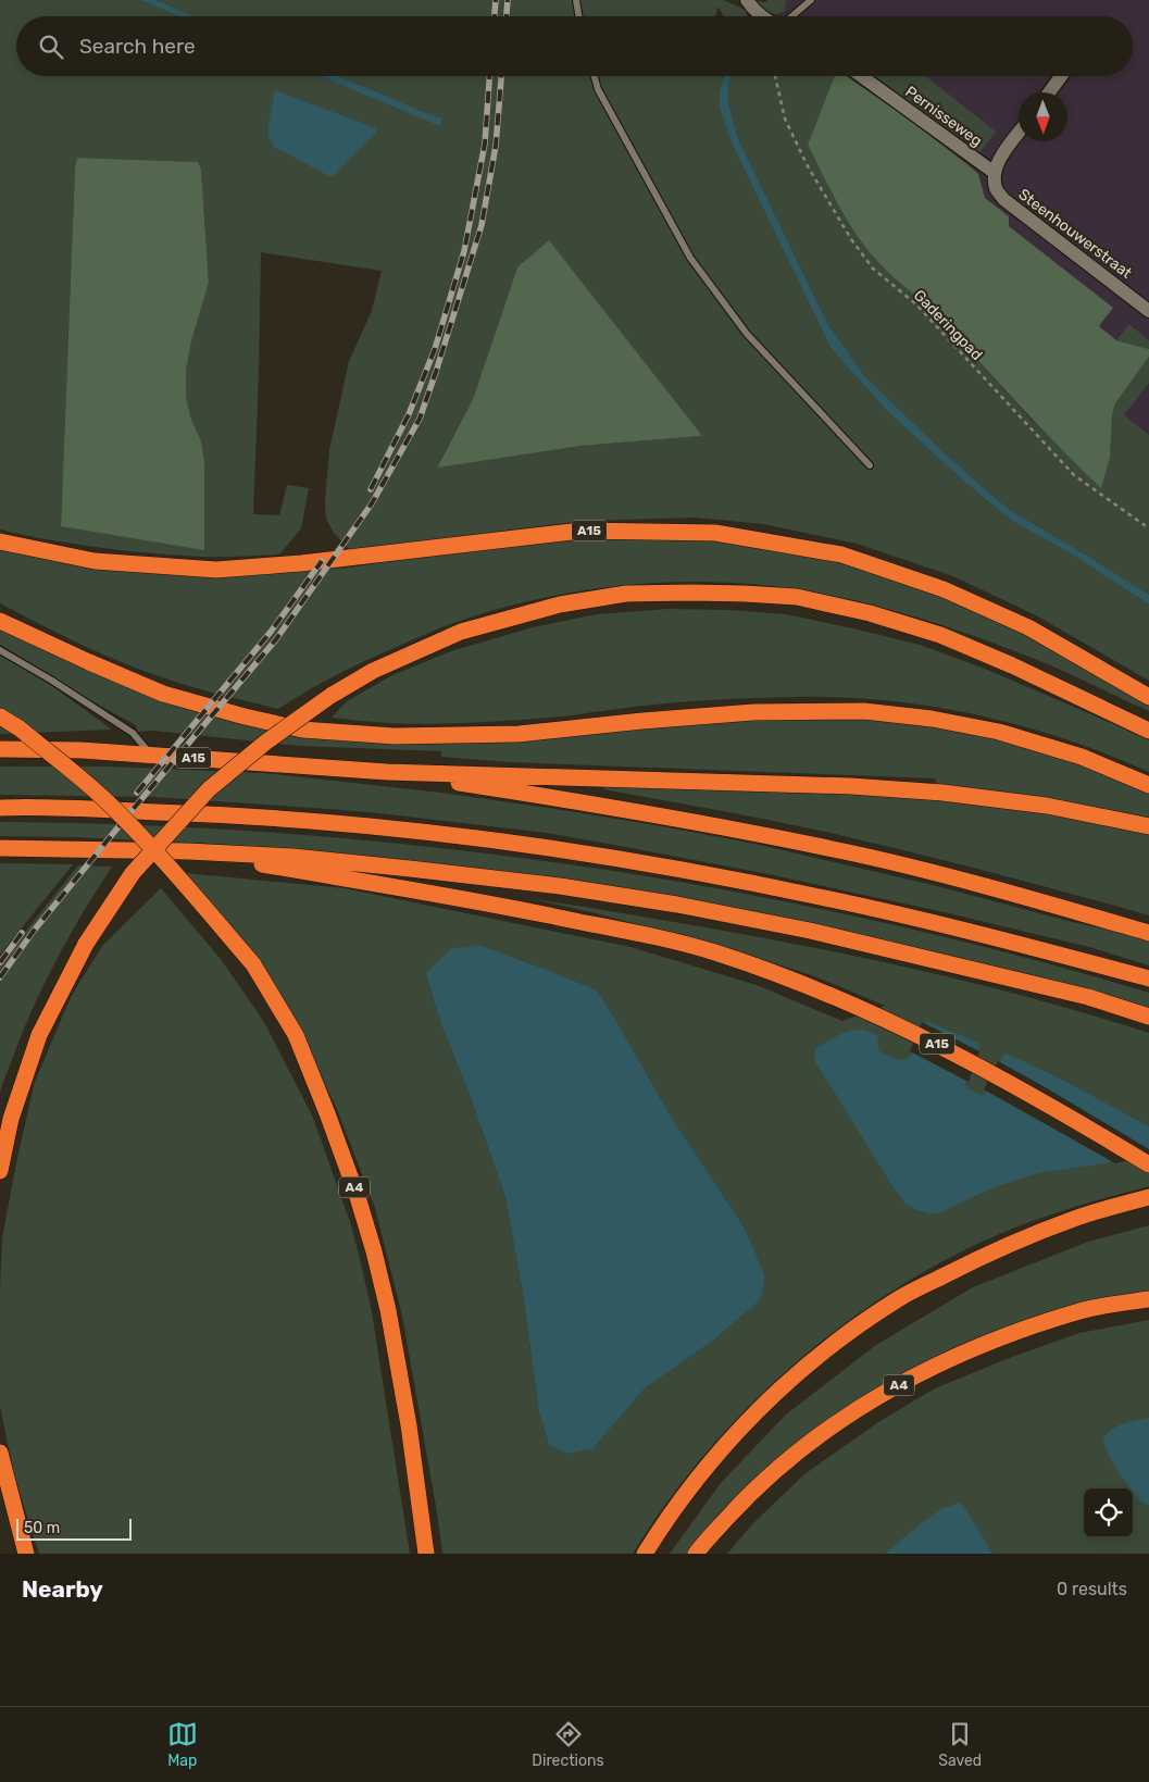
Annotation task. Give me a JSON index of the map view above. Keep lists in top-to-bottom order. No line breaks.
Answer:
{"streets":{"highway":["A15","A4"],"street":["Pernisseweg","Steenhouwerstraat"],"path":["Gaderingpad"]},"crossings":[["Pernisseweg","Steenhouwerstraat"]],"scale_bar":"50 m","north":"bottom","page":{"search":"Search here","scale":"50 m","heading":["Nearby","0 results"],"nav":["Map","Directions","Saved"]}}
